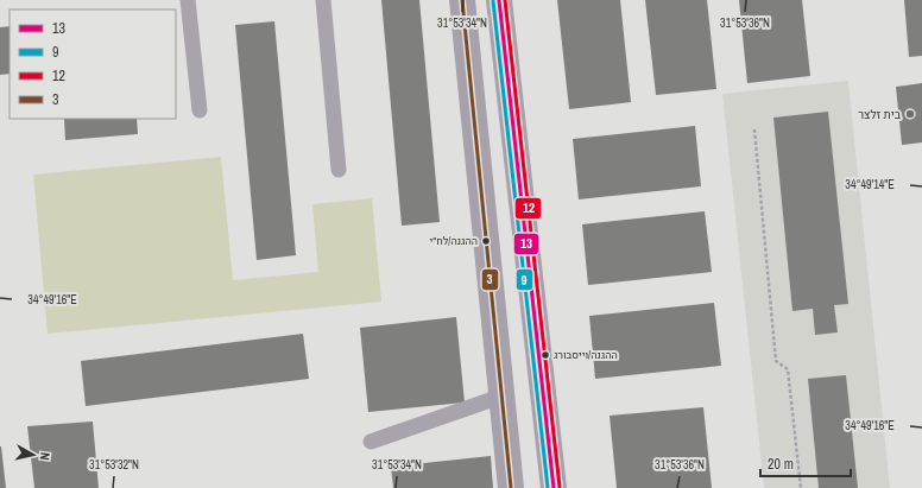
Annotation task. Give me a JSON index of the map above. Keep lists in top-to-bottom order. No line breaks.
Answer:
{"places":["בית זלצר","ההגנה/לח״י","ההגנה/וייסבורג"],"lines":["transit line 13","transit line 12","transit line 3","transit line 9"],"legend":["13","9","12","3"],"scale_bar":"20 m","north":"right","coordinates":["31°53'34\"N","31°53'36\"N","34°49'14\"E","34°49'16\"E","31°53'32\"N"]}
